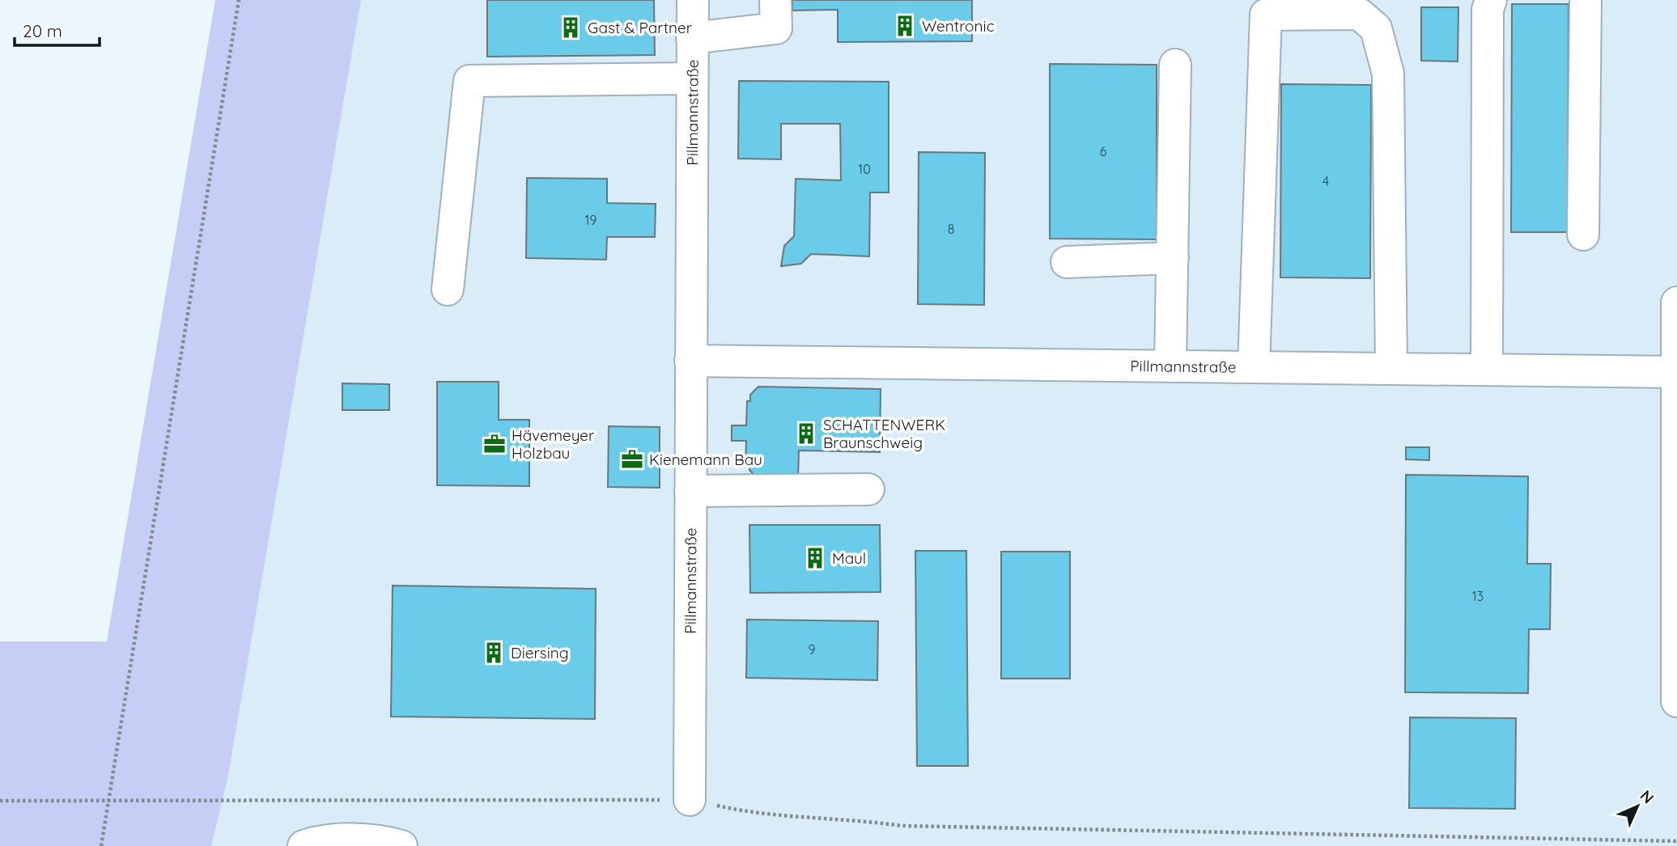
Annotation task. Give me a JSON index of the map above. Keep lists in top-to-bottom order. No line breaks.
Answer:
{"streets":{"street":["Pillmannstraße"]},"places":{"building":["Wentronic","Gast & Partner","SCHATTENWERK Braunschweig","Maul","Diersing"],"office":["Hävemeyer Holzbau","Kienemann Bau"]},"house_numbers":["6","10","4","19","8","13","9"],"scale_bar":"20 m","north":"top right"}
